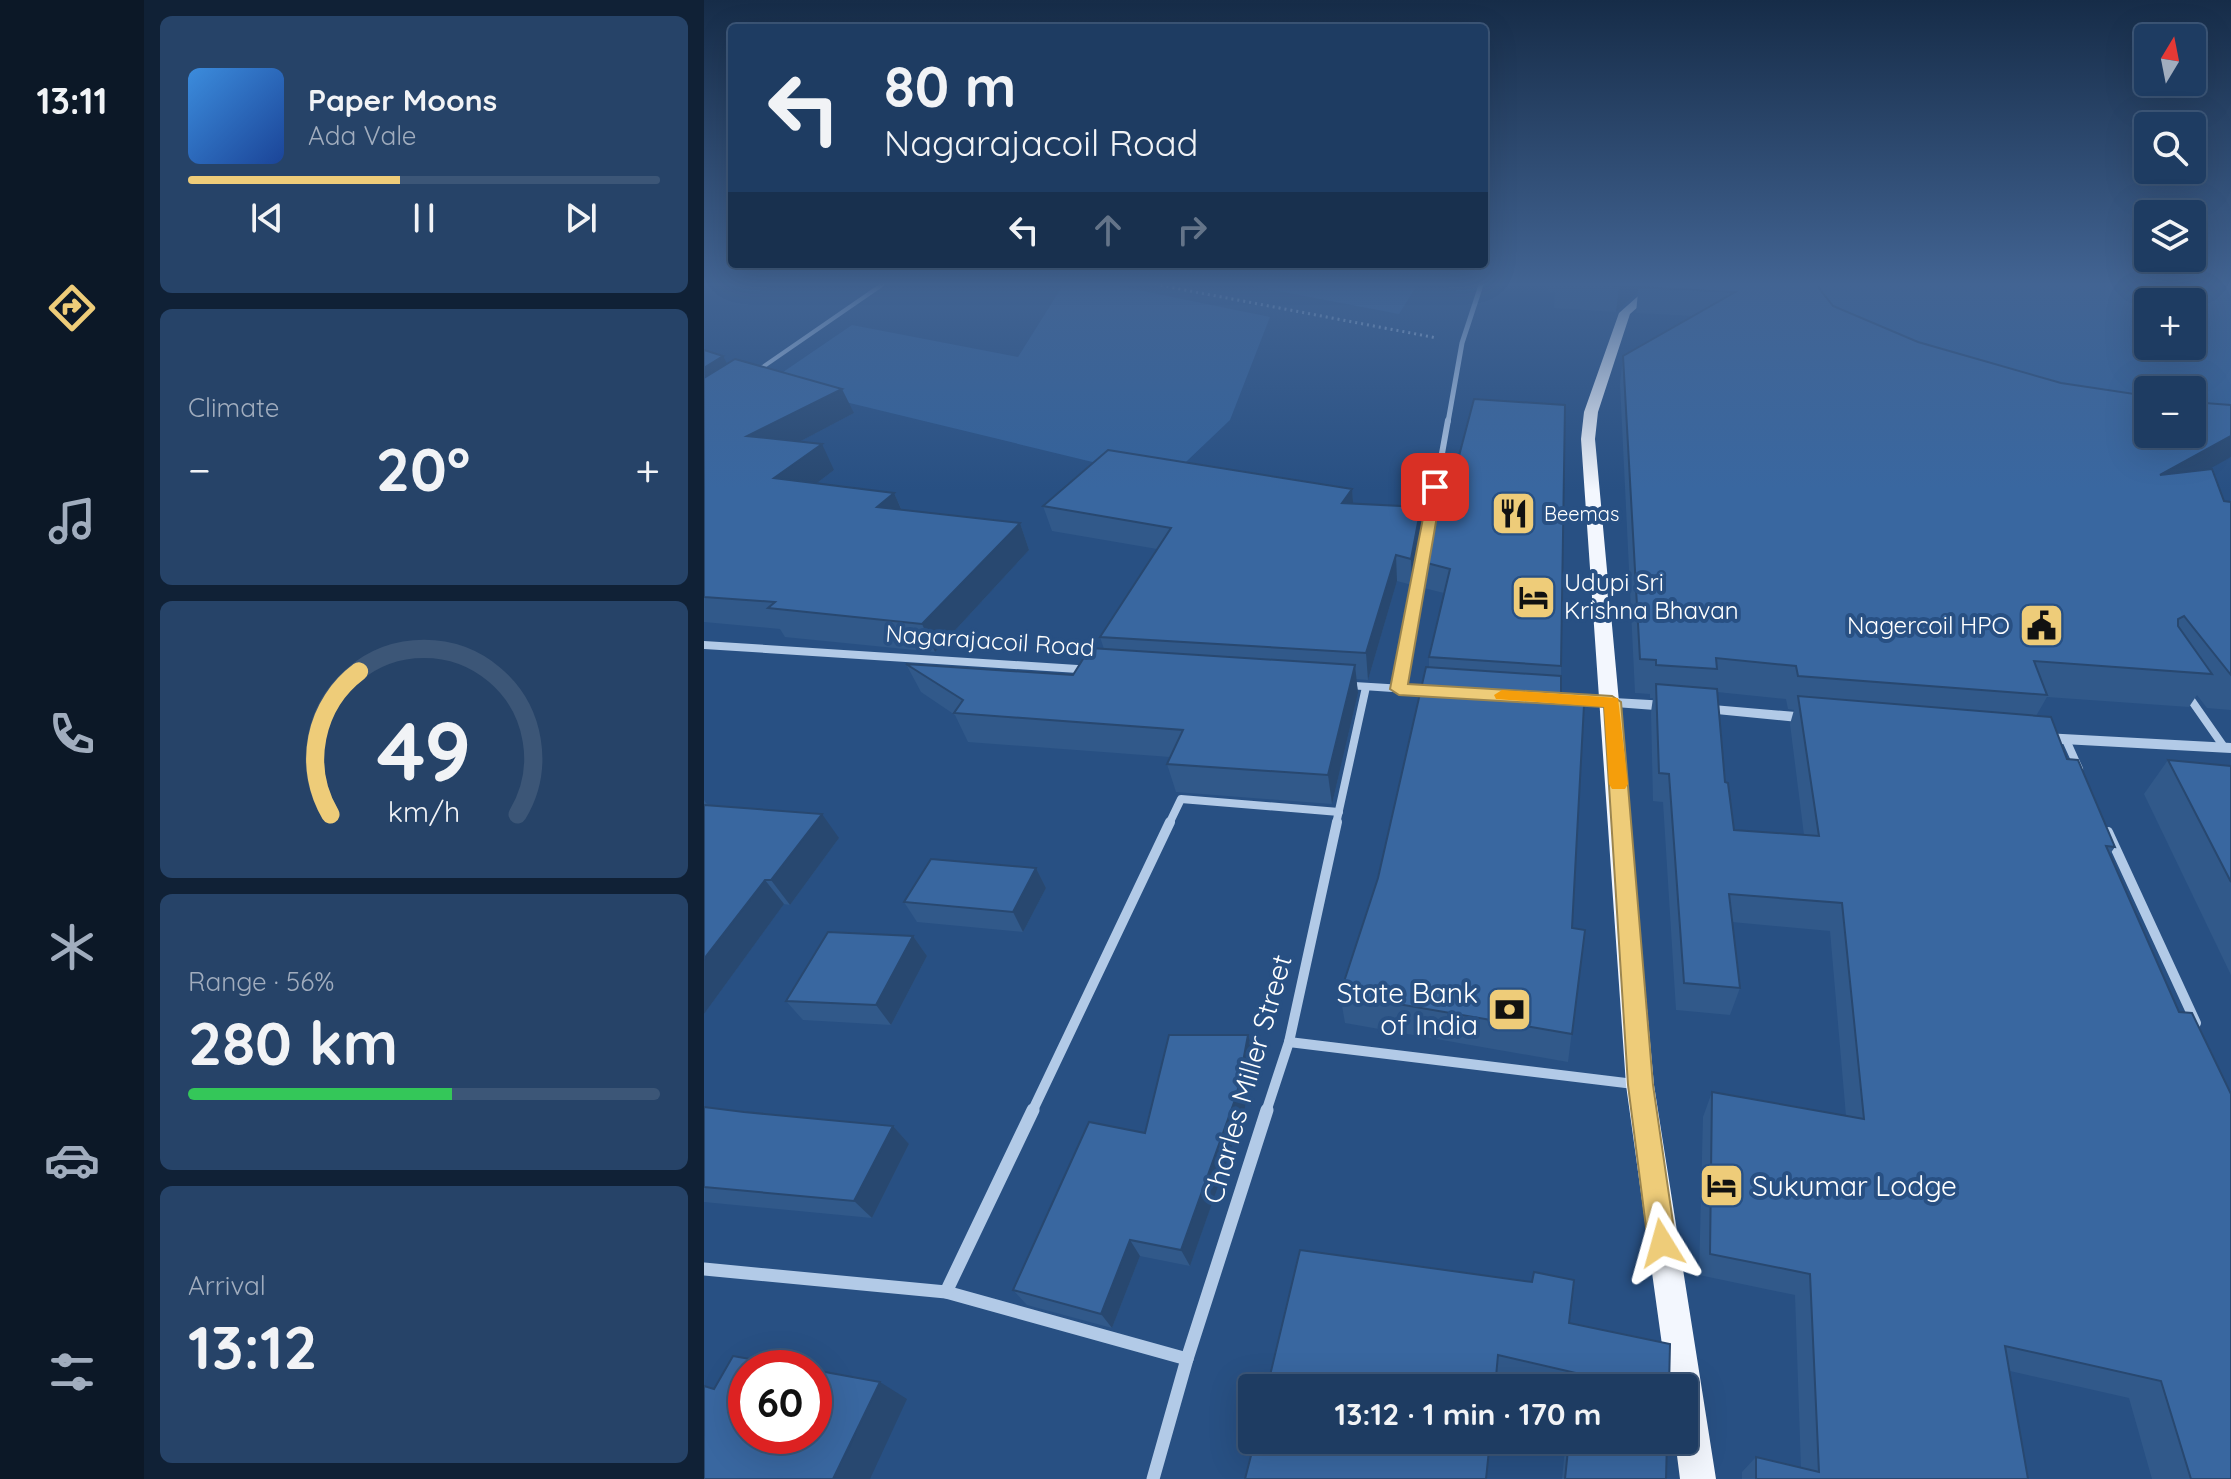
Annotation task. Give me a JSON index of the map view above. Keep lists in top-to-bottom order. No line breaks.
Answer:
{"streets":{"street":["Nagarajacoil Road","Charles Miller Street"]},"places":{"restaurant":["Beemas"],"hotel":["Udupi Sri Krishna Bhavan","Sukumar Lodge"],"public building":["Nagercoil HPO"],"bank":["State Bank of India"]},"north":"top","page":{"tabs":"13:11","map_buttons":["+","−"],"turn":["80 m","Nagarajacoil Road"],"song":["Paper Moons","Ada Vale"],"tile":["Climate",["Range · 56%","280 km"],["Arrival","13:12"]],"heat":["−","20°","+"],"limit":"60","trip":"13:12 · 1 min · 170 m","gauge":["49","km/h"]}}
